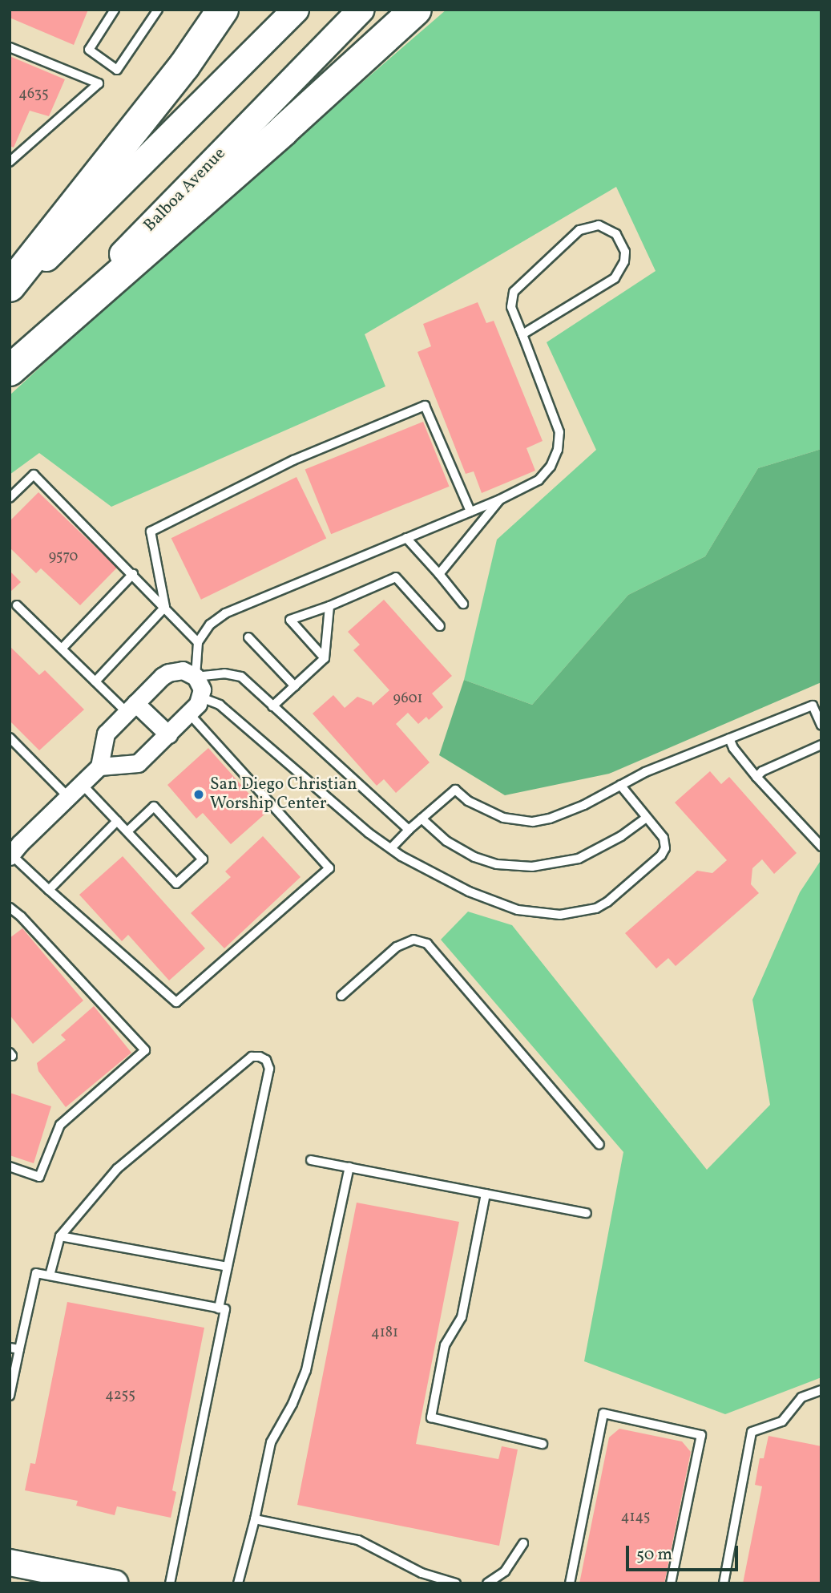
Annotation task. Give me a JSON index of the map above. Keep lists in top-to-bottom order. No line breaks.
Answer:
{"streets":{"main road":["Balboa Avenue"]},"places":["San Diego Christian Worship Center"],"house_numbers":["4635","9570","9601","4181","4255","4145"],"scale_bar":"50 m"}
